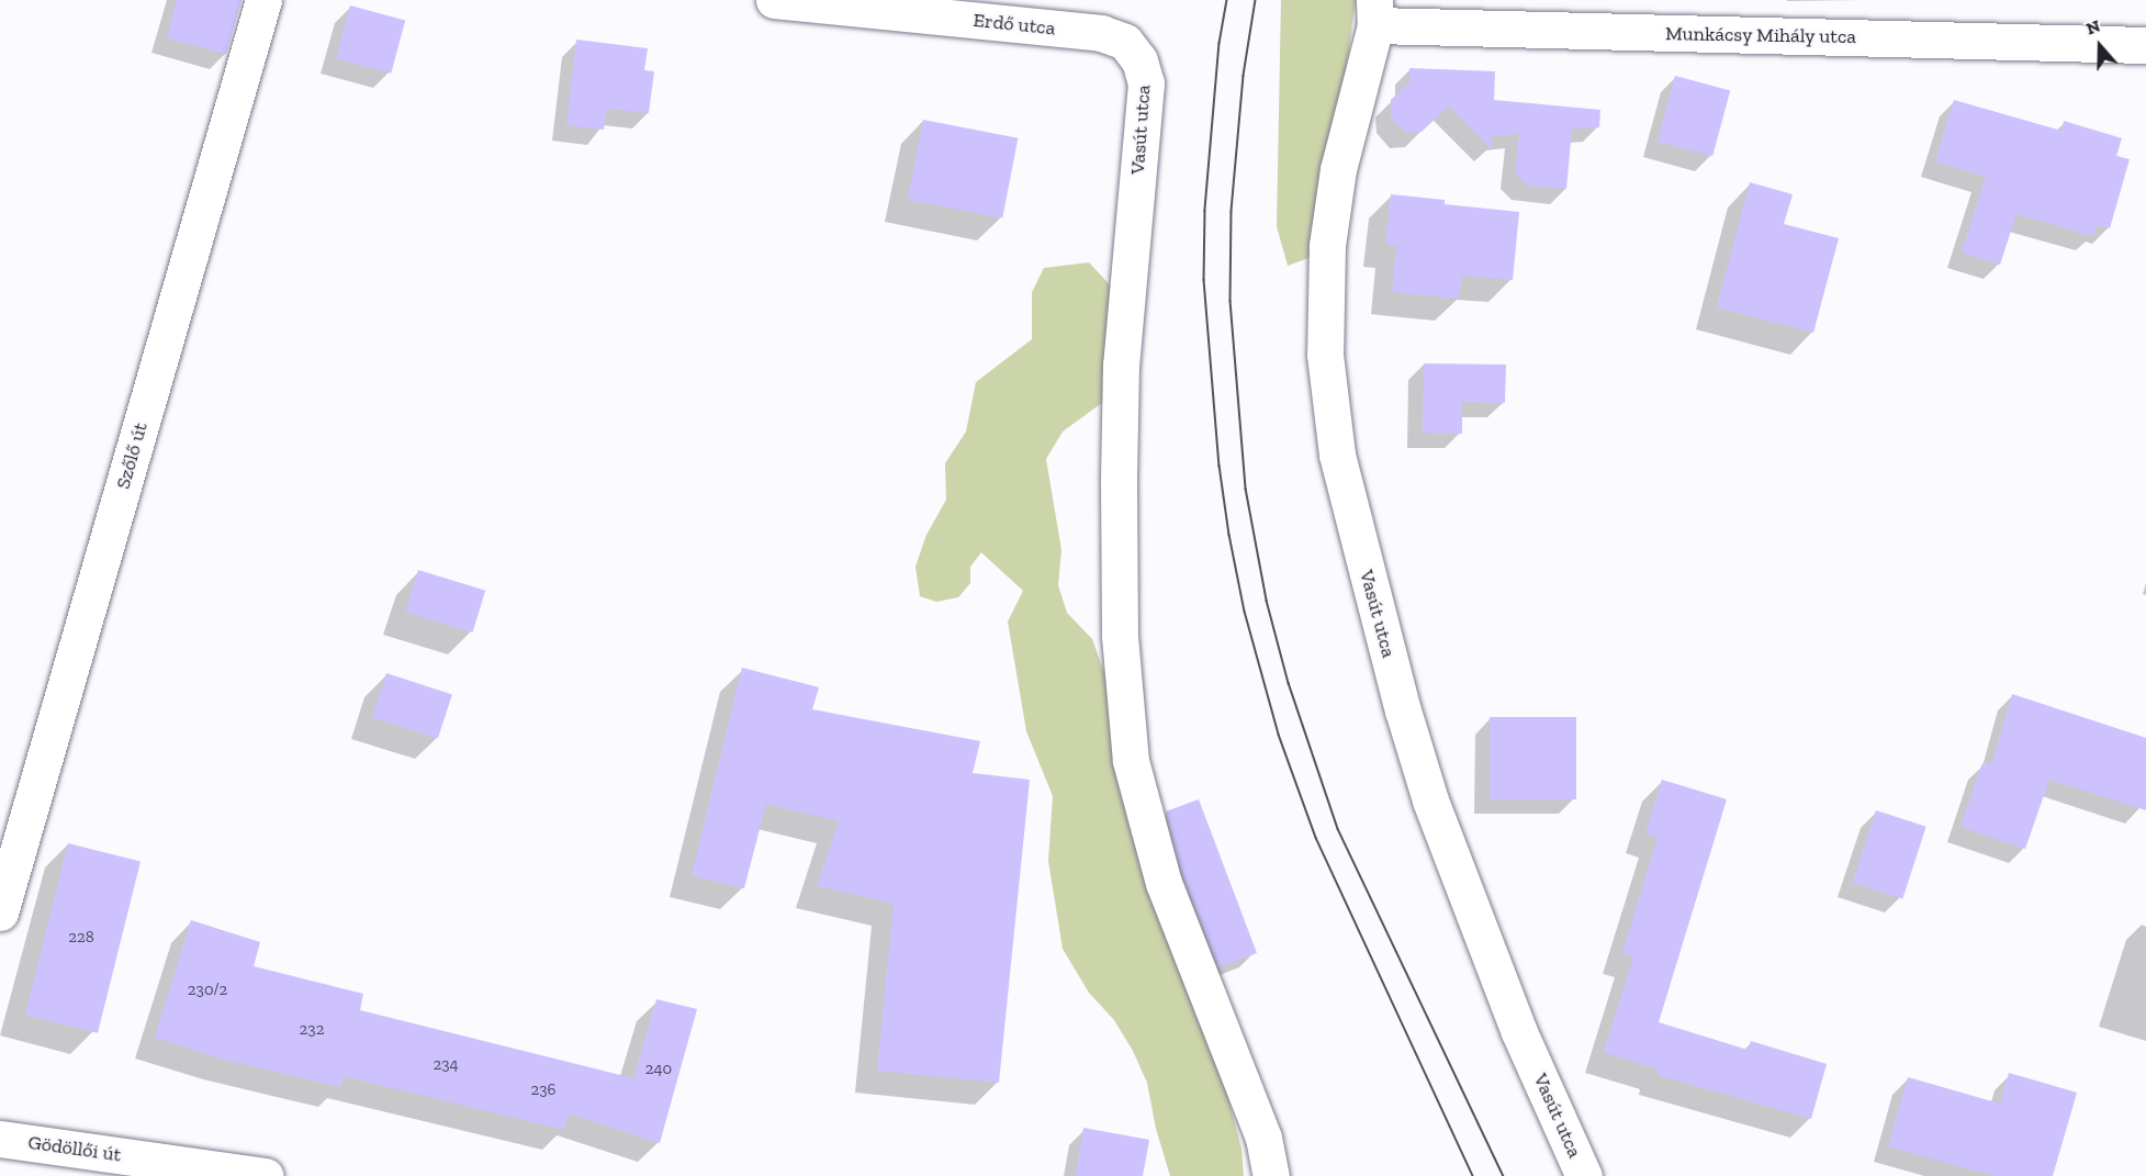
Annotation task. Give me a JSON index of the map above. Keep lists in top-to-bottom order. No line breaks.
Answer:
{"streets":{"street":["Erdő utca","Munkácsy Mihály utca","Vasút utca","Szőlő út","Gödöllői út"]},"crossings":[["Erdő utca","Vasút utca"],["Munkácsy Mihály utca","Vasút utca"]],"house_numbers":["228","230/2","232","234","240","236"],"north":"top"}
